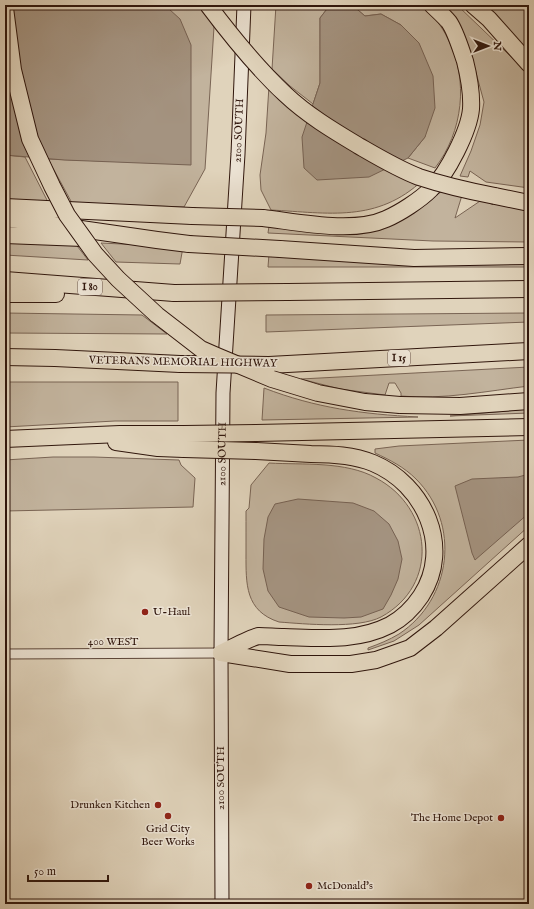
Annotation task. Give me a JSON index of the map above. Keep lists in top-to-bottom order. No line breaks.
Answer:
{"streets":{"highway":["I 80","I 15","VETERANS MEMORIAL HIGHWAY"],"main road":["2100 SOUTH"],"street":["400 WEST"]},"crossings":[["2100 SOUTH","400 WEST"]],"places":["U-Haul","Drunken Kitchen","Grid City Beer Works","The Home Depot","McDonald's"],"scale_bar":"50 m","north":"right"}
